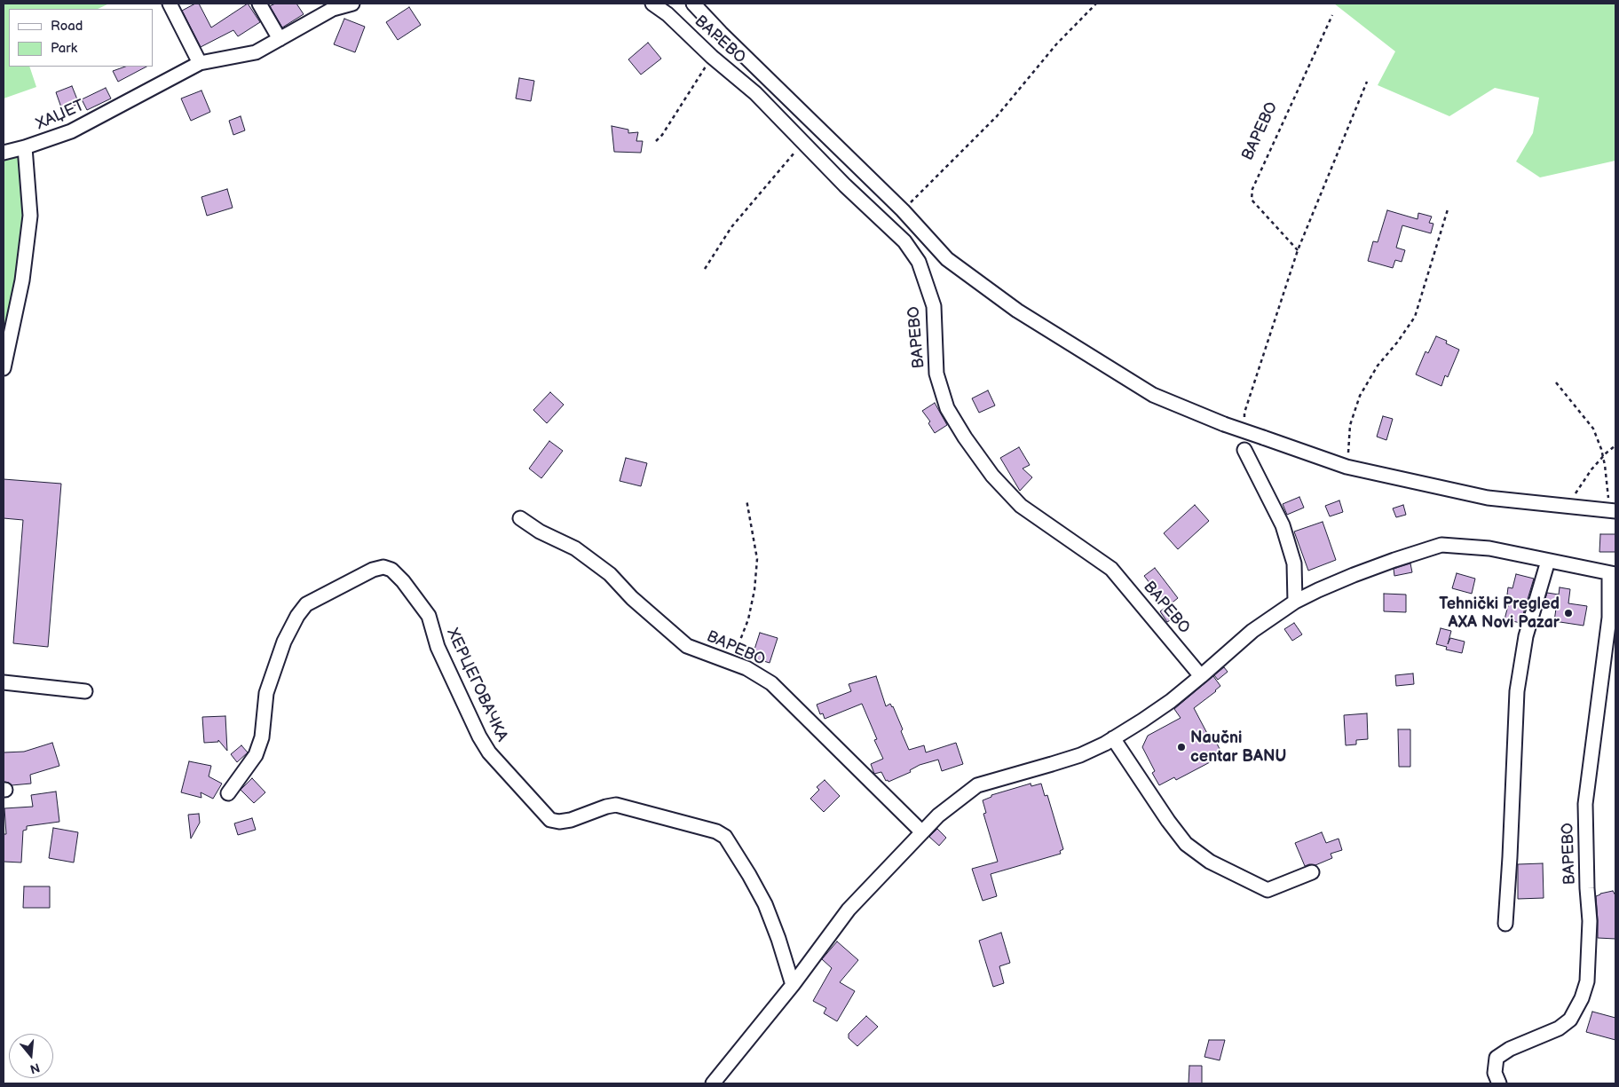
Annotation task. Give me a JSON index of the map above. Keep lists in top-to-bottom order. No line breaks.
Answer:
{"streets":{"street":["ВАРЕВО","ХАЏЕТ","ХЕРЦЕГОВАЧКА"]},"crossings":[["ВАРЕВО","ХЕРЦЕГОВАЧКА"]],"places":["Tehnički Pregled AXA Novi Pazar","Naučni centar BANU"],"legend":["Road","Park"],"north":"bottom"}
